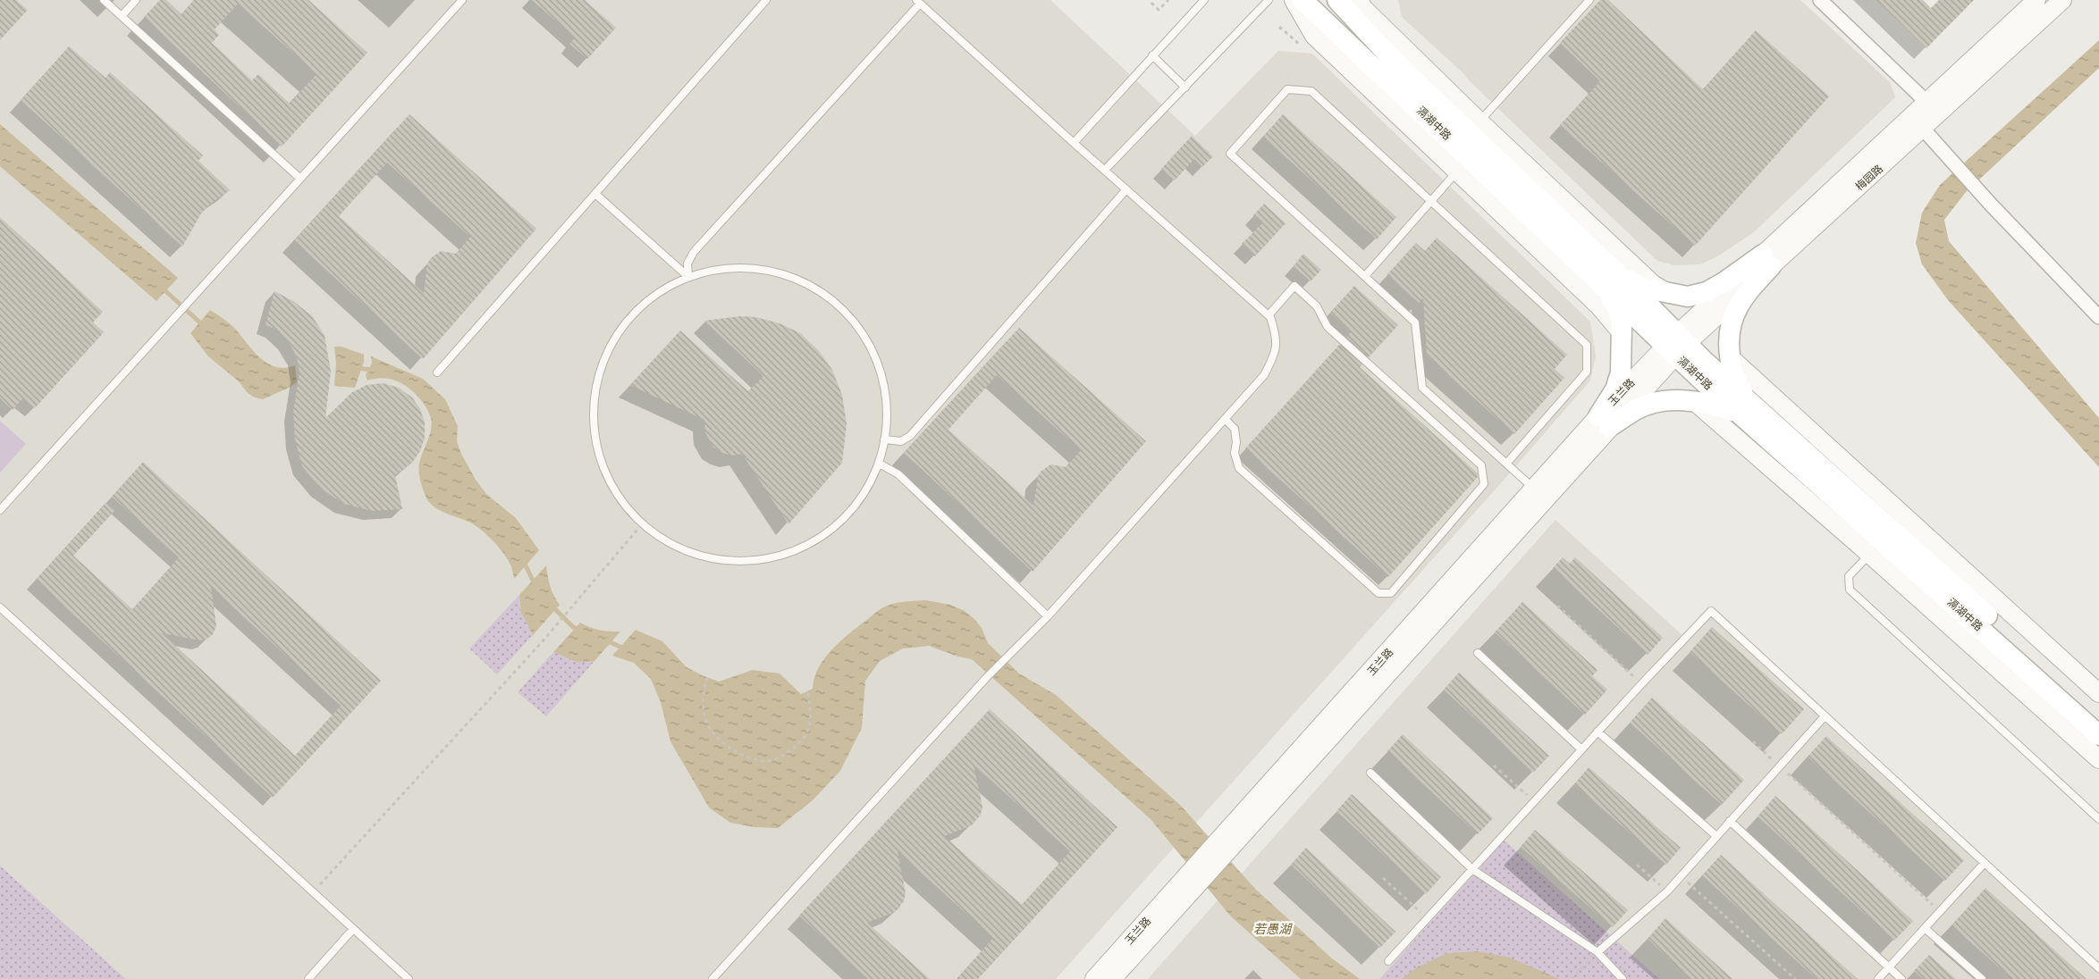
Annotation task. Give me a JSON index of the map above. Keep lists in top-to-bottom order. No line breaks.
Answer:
{"streets":{"main road":["滆湖中路"],"street":["梅园路","玉兰路"]},"crossings":[["滆湖中路","梅园路"],["滆湖中路","玉兰路"],["梅园路","玉兰路"]],"water":["若愚湖"]}
